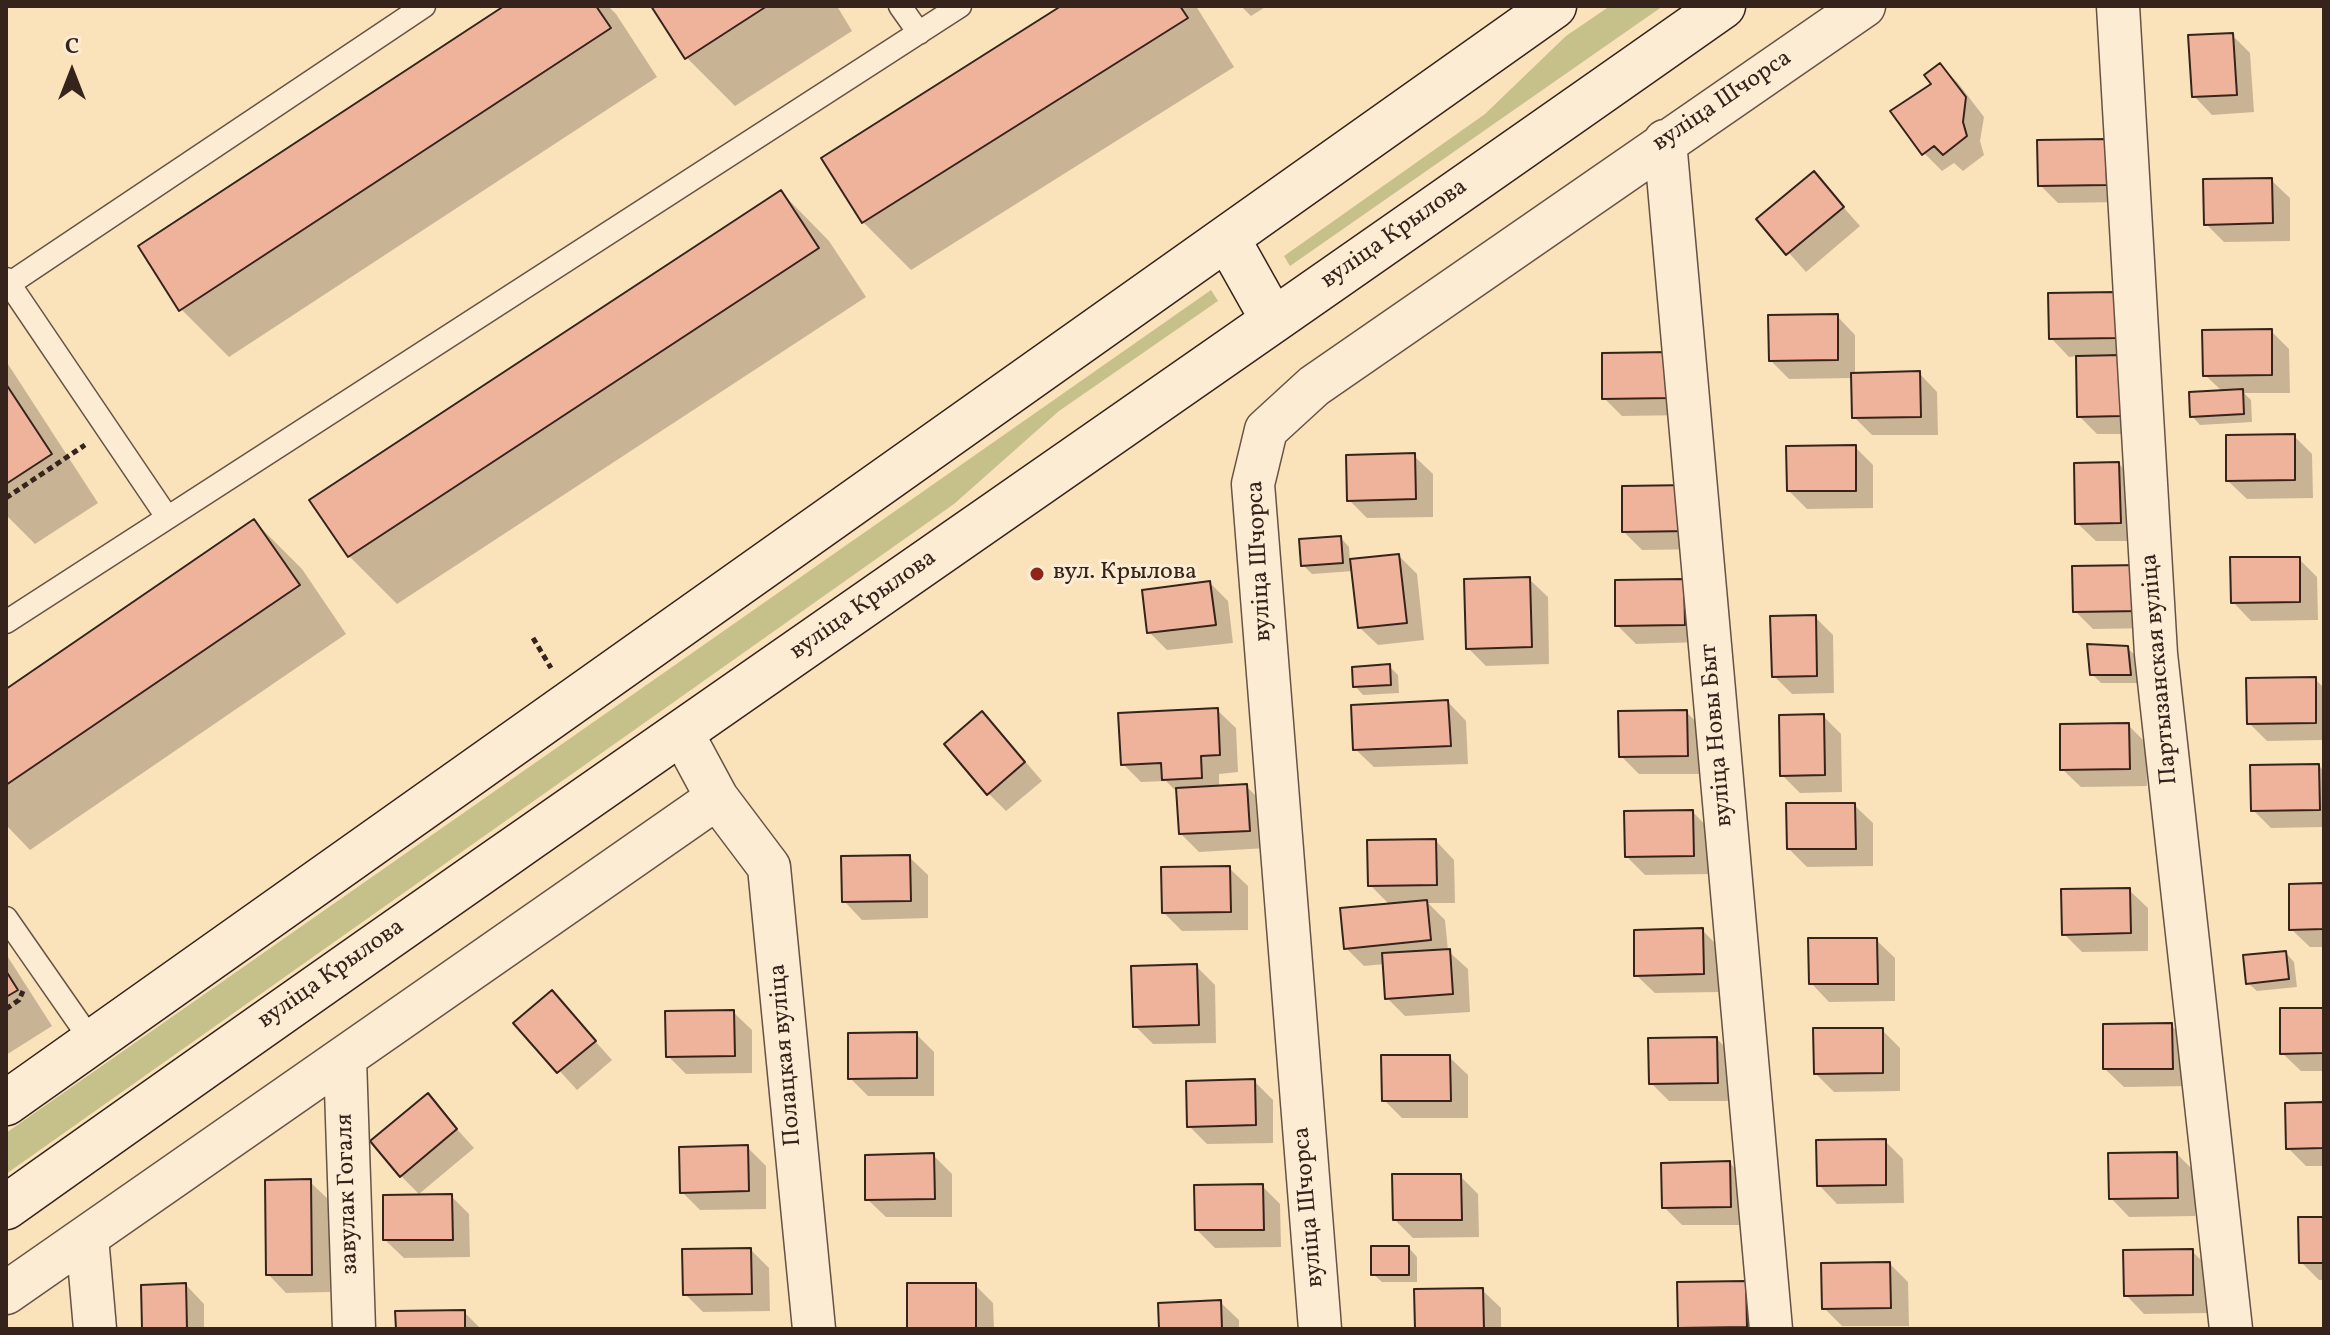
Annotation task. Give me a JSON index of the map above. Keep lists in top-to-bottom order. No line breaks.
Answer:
{"streets":{"main road":["вуліца Крылова"],"street":["вуліца Шчорса","Партызанская вуліца","вуліца Новы Быт","Полацкая вуліца","завулак Гогаля"]},"crossings":[["вуліца Шчорса","вуліца Новы Быт"],["вуліца Крылова","Полацкая вуліца"]],"places":["вул. Крылова"],"north":"top"}
